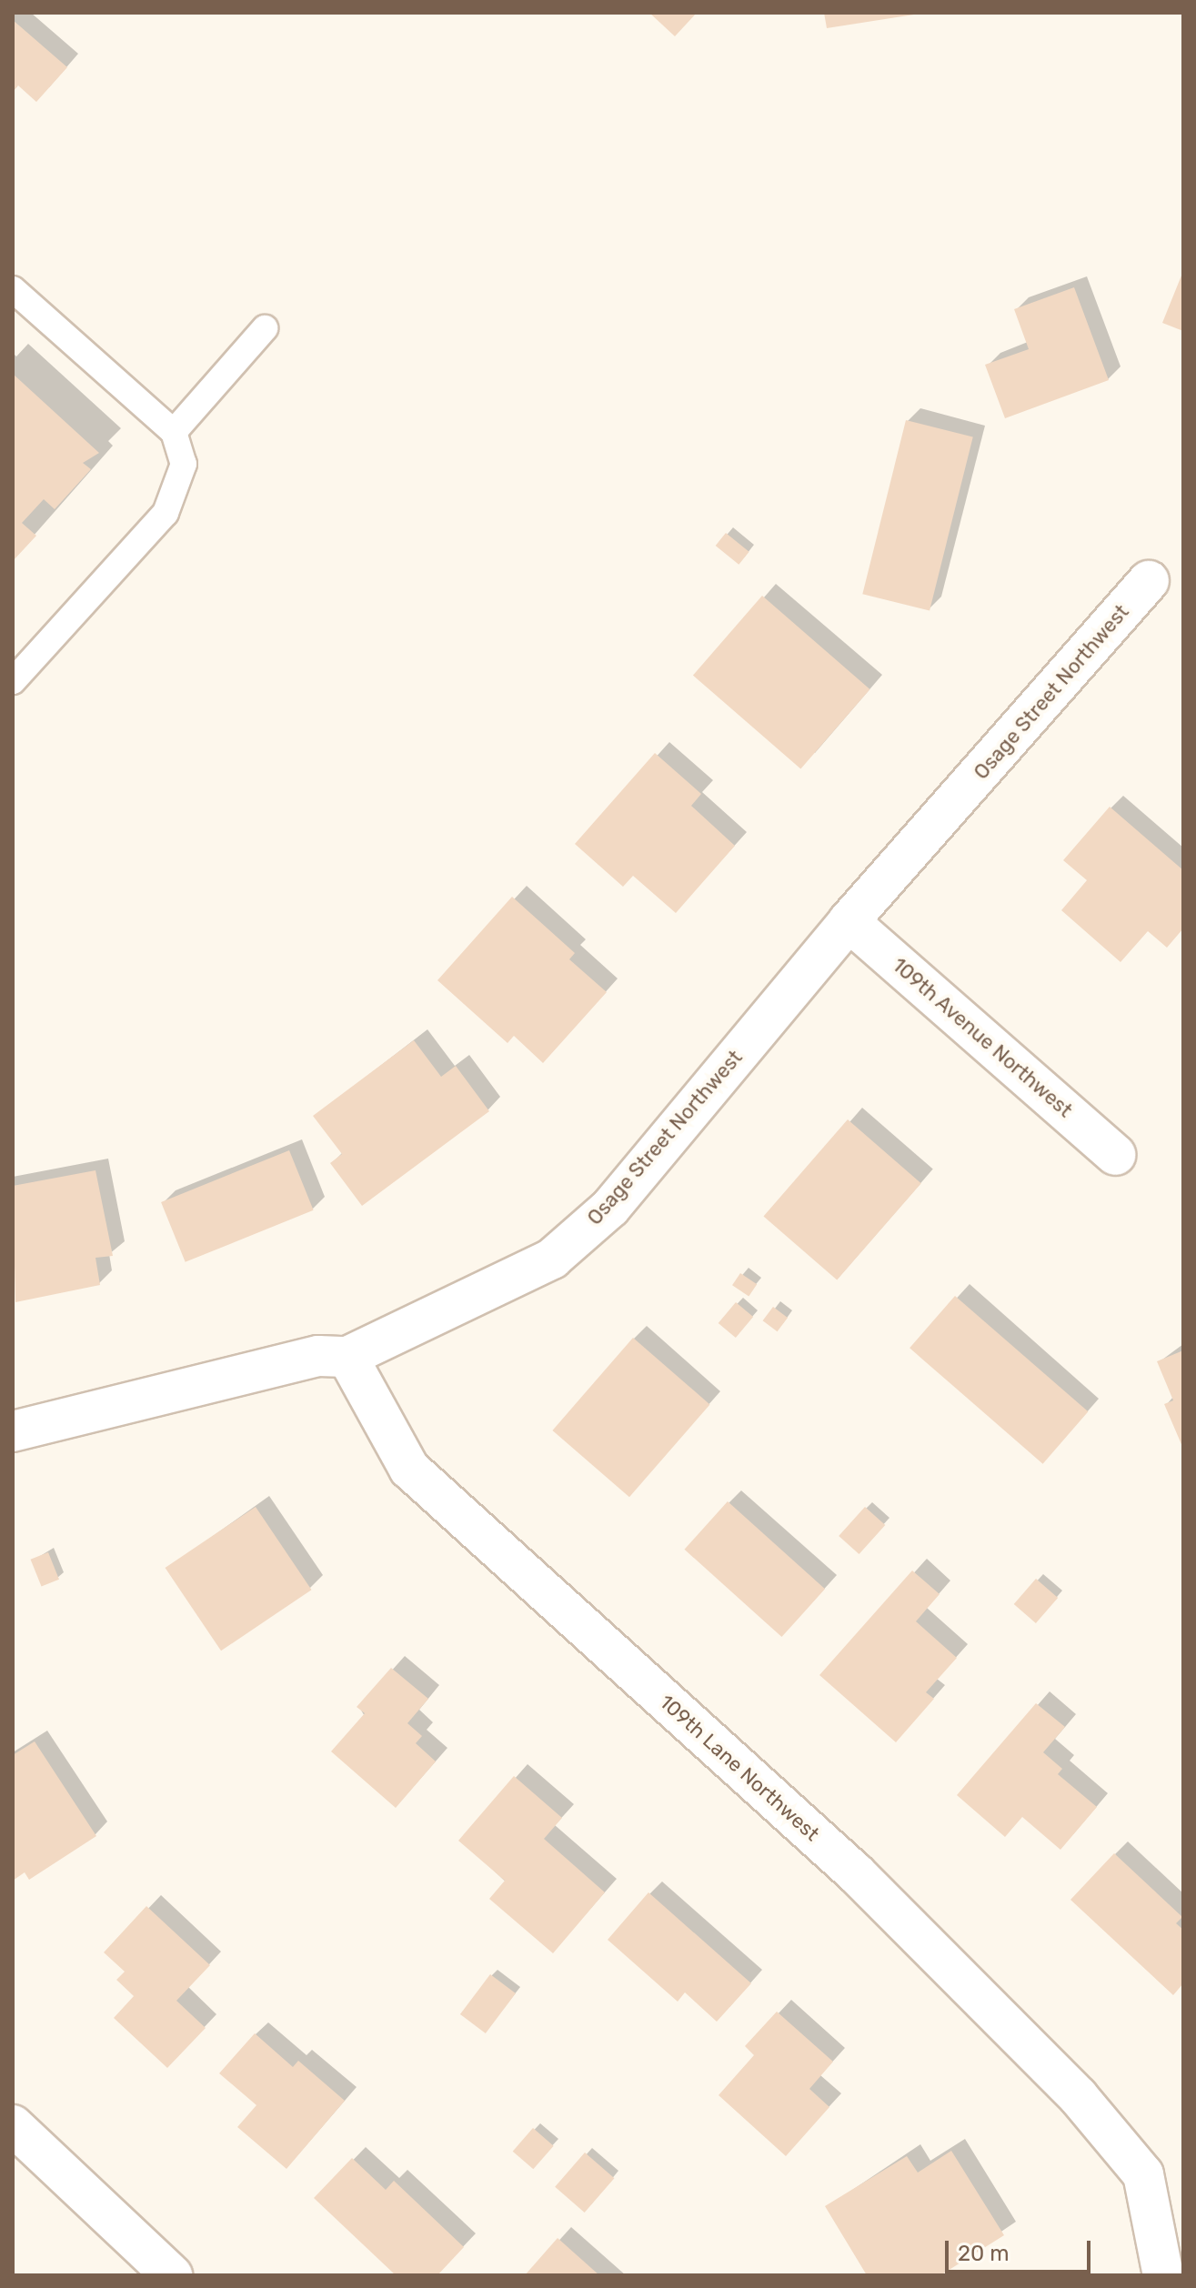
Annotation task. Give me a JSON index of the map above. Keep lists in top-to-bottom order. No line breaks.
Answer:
{"streets":{"street":["Osage Street Northwest","109th Avenue Northwest","109th Lane Northwest"]},"crossings":[["Osage Street Northwest","109th Avenue Northwest"],["Osage Street Northwest","109th Lane Northwest"]],"scale_bar":"20 m"}
